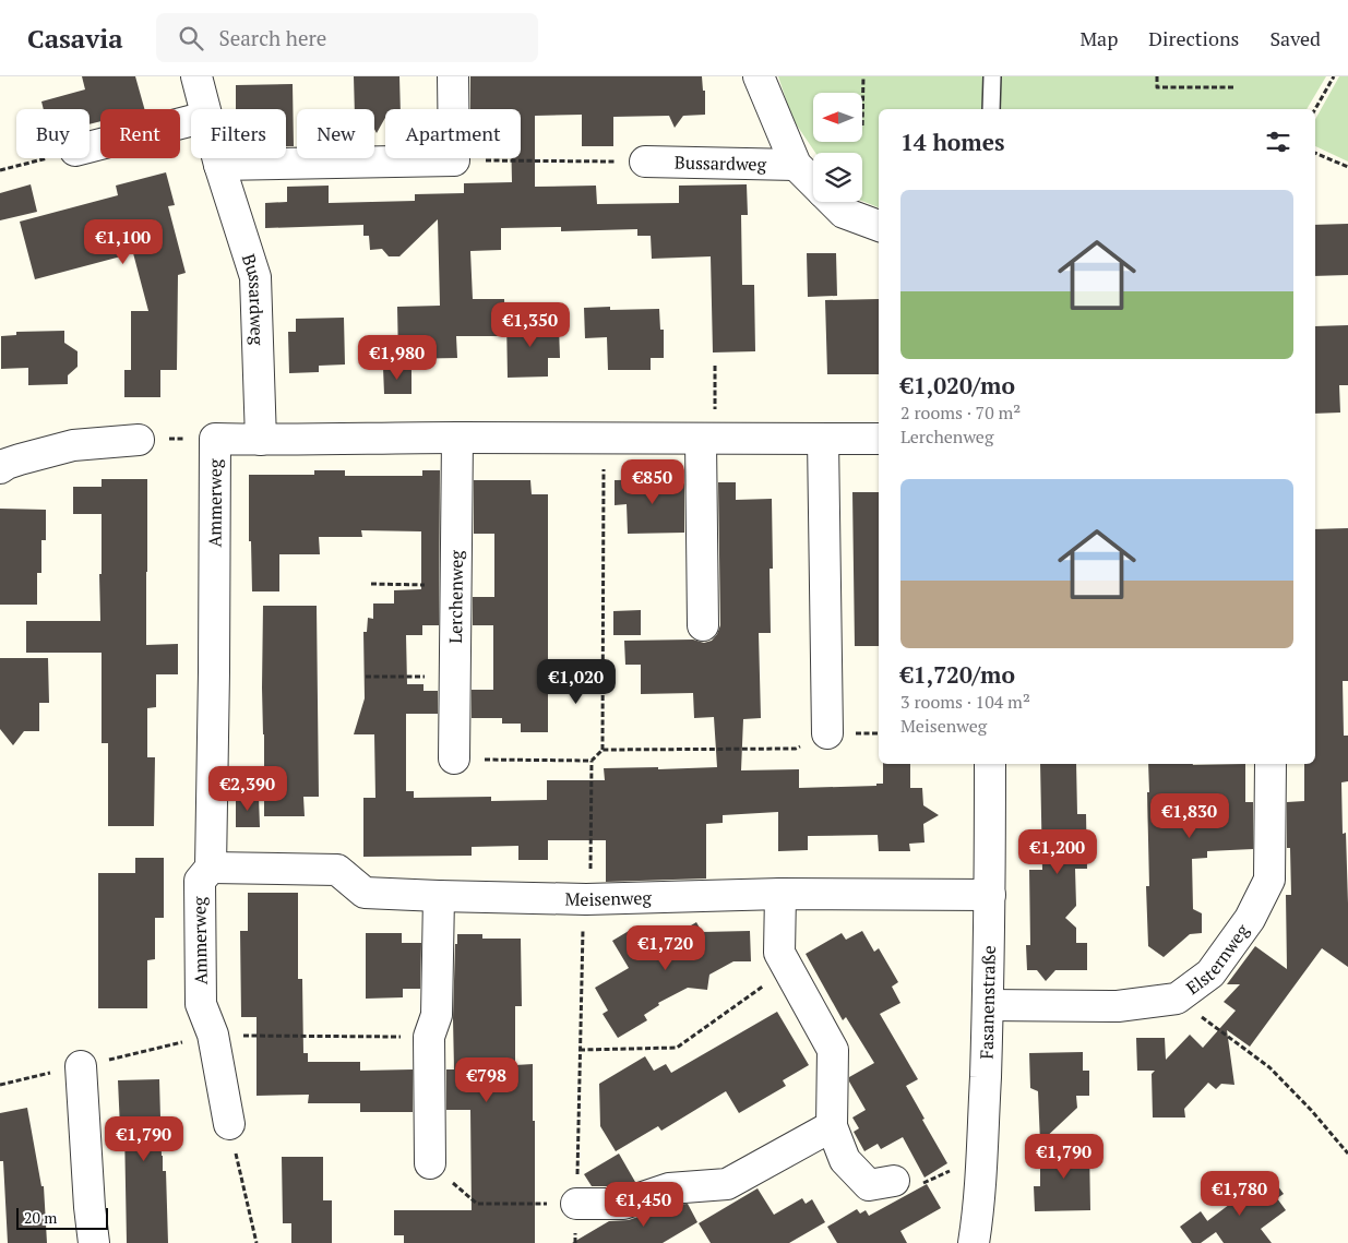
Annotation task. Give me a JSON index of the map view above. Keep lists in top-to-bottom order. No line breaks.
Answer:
{"streets":{"street":["Bussardweg","Ammerweg","Lerchenweg","Meisenweg","Elsternweg","Fasanenstraße"]},"crossings":[["Ammerweg","Meisenweg"],["Meisenweg","Fasanenstraße"],["Elsternweg","Fasanenstraße"]],"scale_bar":"20 m","north":"left","page":{"header":"Casavia","search":"Search here","nav":["Map","Directions","Saved"],"chip":["Buy","Rent","Filters","New","Apartment"],"heading":"14 homes","list":[{"name":"€1,020/mo","note":"2 rooms · 70 m² · Lerchenweg"},{"name":"€1,720/mo","note":"3 rooms · 104 m² · Meisenweg"}],"price":["€1,100","€1,350","€1,980","€850","€1,020","€2,390","€1,830","€1,200","€1,720","€798","€1,790","€1,790","€1,780","€1,450"],"scale":"20 m"}}
